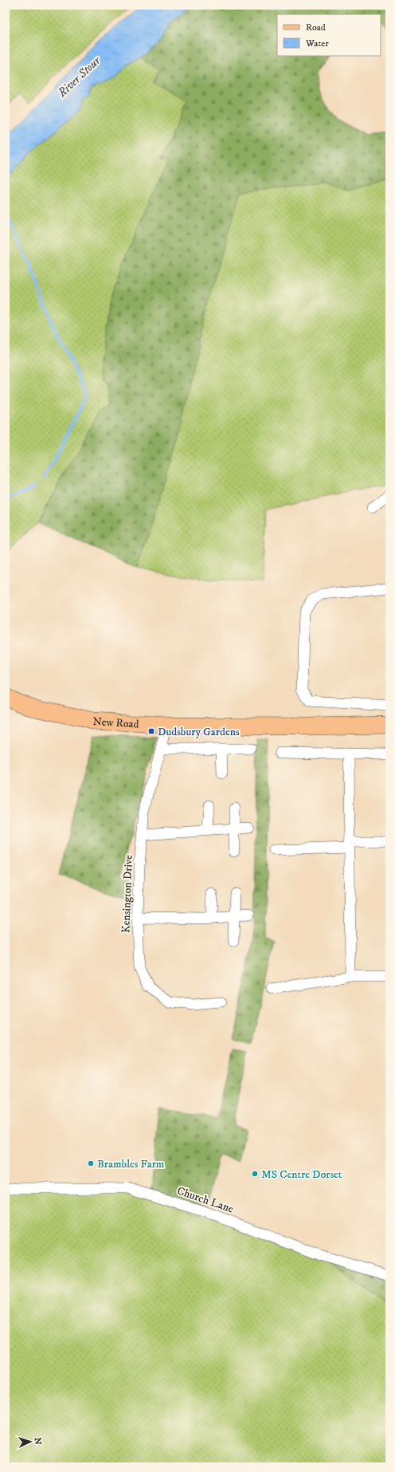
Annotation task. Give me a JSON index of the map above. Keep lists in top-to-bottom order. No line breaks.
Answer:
{"streets":{"main road":["New Road"],"street":["Kensington Drive","Church Lane"]},"crossings":[["New Road","Kensington Drive"]],"water":["River Stour"],"places":{"transit":["Dudsbury Gardens"],"other":["Brambles Farm","MS Centre Dorset"]},"legend":["Road","Water"],"north":"right"}
